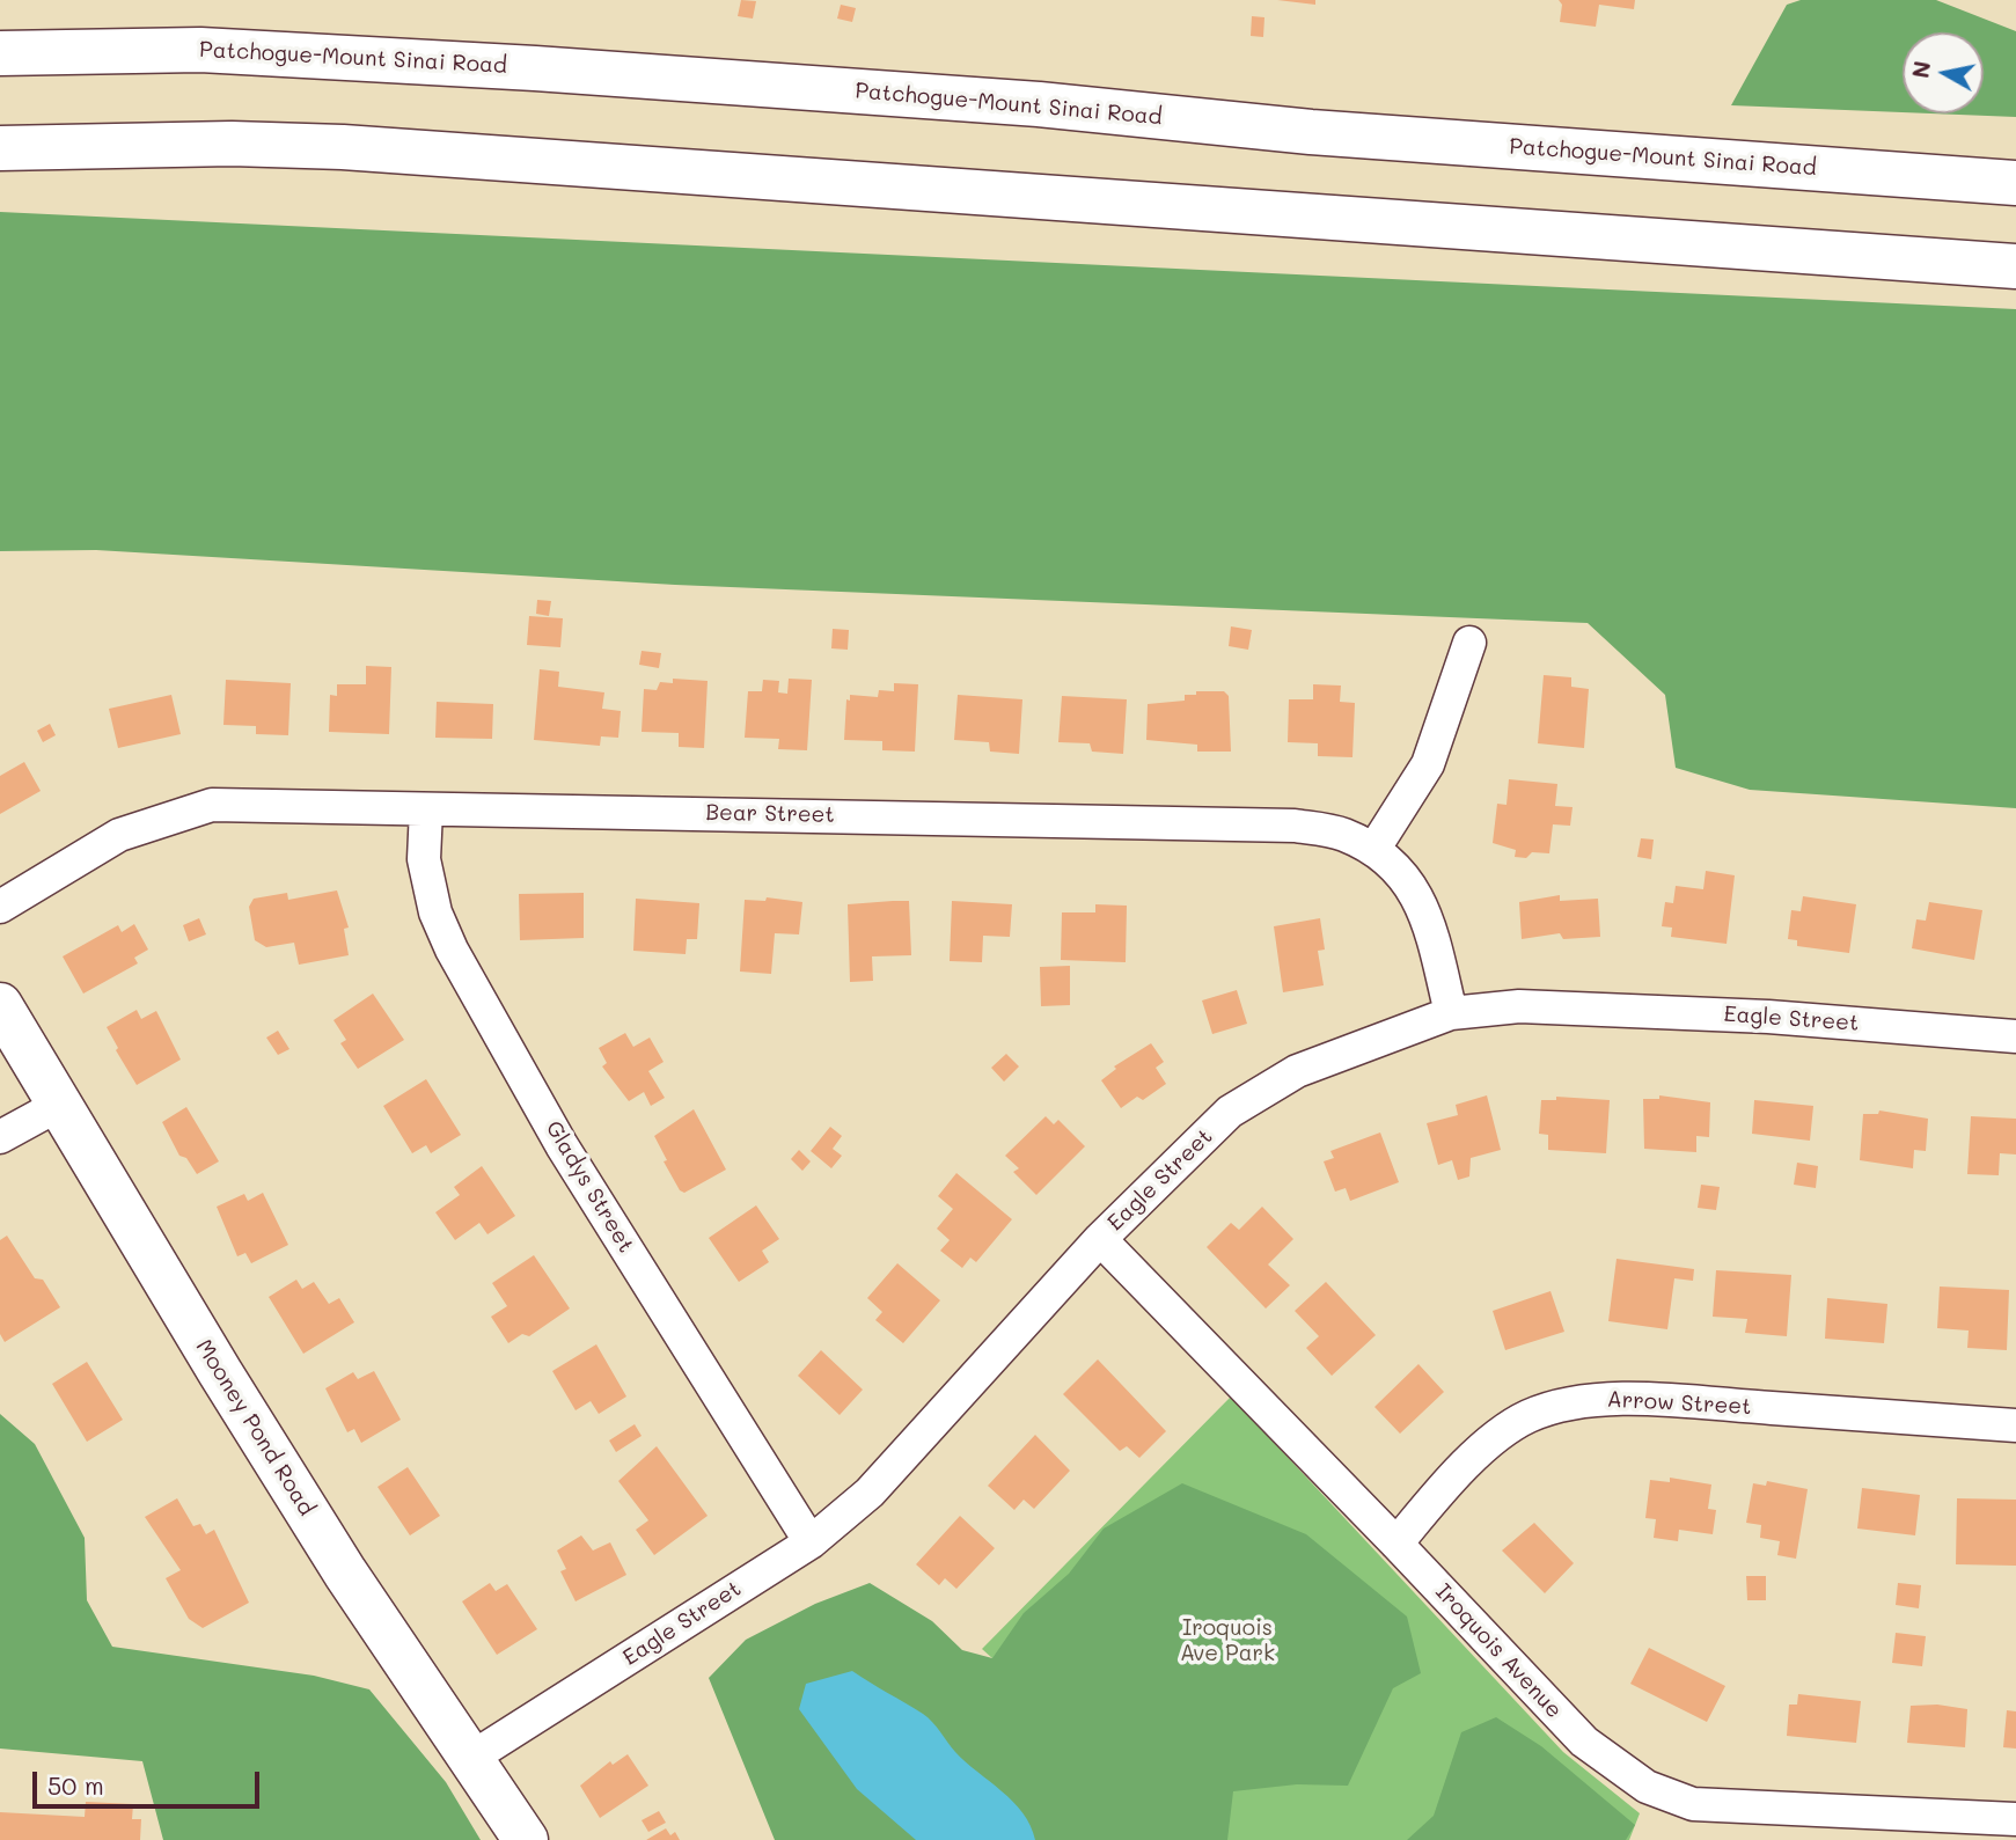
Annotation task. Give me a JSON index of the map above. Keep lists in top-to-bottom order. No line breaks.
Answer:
{"streets":{"main road":["Patchogue-Mount Sinai Road","Mooney Pond Road"],"street":["Bear Street","Eagle Street","Gladys Street","Arrow Street","Iroquois Avenue"]},"crossings":[["Bear Street","Eagle Street"],["Bear Street","Gladys Street"],["Eagle Street","Gladys Street"],["Eagle Street","Mooney Pond Road"],["Eagle Street","Iroquois Avenue"],["Arrow Street","Iroquois Avenue"]],"parks":["Iroquois Ave Park"],"scale_bar":"50 m","north":"left"}
